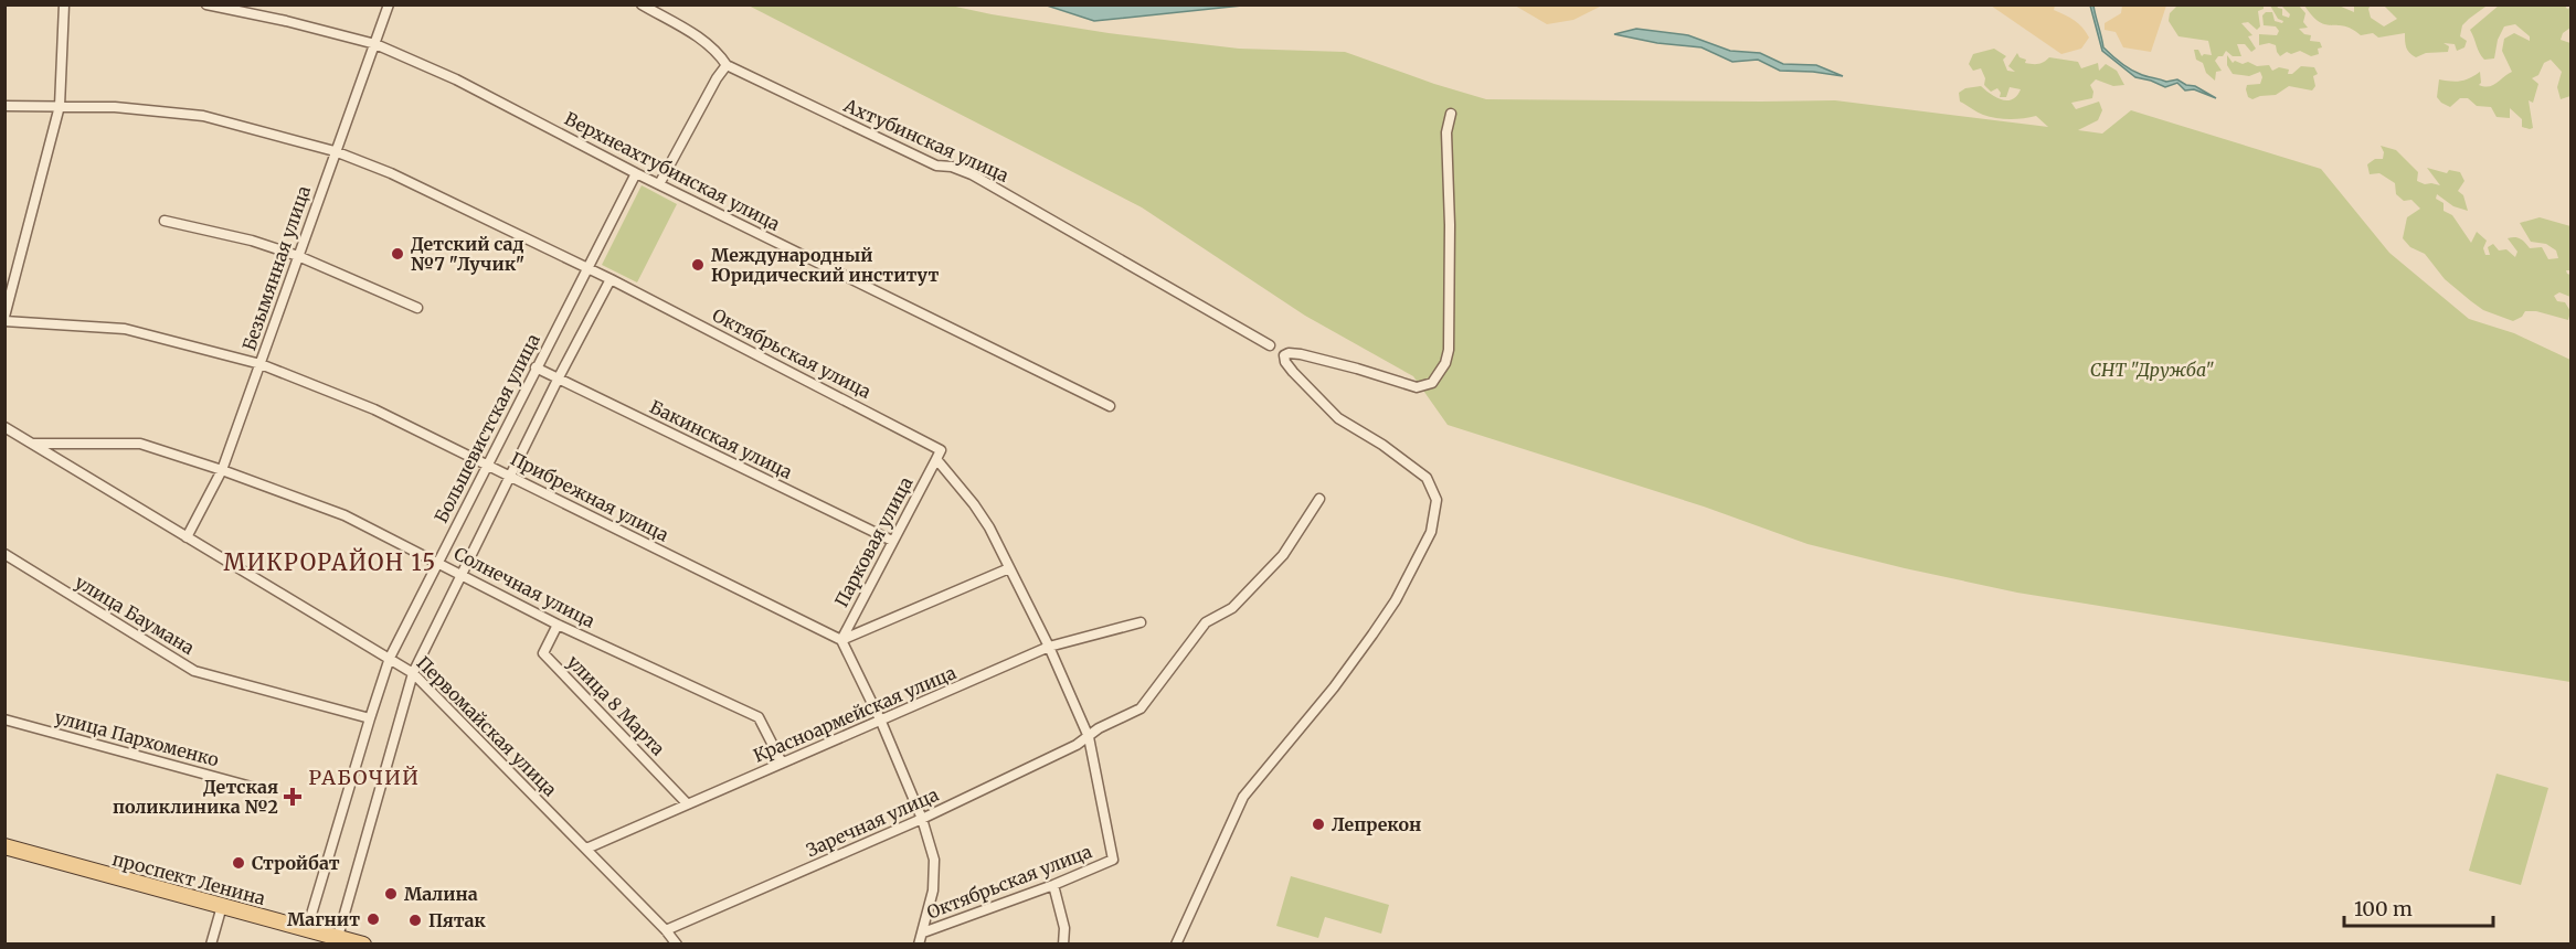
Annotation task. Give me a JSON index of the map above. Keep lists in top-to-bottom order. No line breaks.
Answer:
{"streets":{"main road":["проспект Ленина"],"street":["Ахтубинская улица","Верхнеахтубинская улица","Безымянная улица","Октябрьская улица","Большевистская улица","Бакинская улица","Прибрежная улица","Парковая улица","Солнечная улица","улица Баумана","улица 8 Марта","Красноармейская улица","Первомайская улица","улица Пархоменко","Заречная улица"]},"crossings":[["Верхнеахтубинская улица","Безымянная улица"],["Верхнеахтубинская улица","Большевистская улица"],["Безымянная улица","Октябрьская улица"],["Безымянная улица","Прибрежная улица"],["Безымянная улица","Солнечная улица"],["Безымянная улица","Первомайская улица"],["Октябрьская улица","Большевистская улица"],["Октябрьская улица","Парковая улица"],["Октябрьская улица","Красноармейская улица"],["Октябрьская улица","Заречная улица"],["Большевистская улица","Бакинская улица"],["Большевистская улица","Прибрежная улица"],["Большевистская улица","Солнечная улица"],["Большевистская улица","улица Баумана"],["Большевистская улица","Первомайская улица"],["Большевистская улица","проспект Ленина"],["Бакинская улица","Парковая улица"],["Прибрежная улица","Парковая улица"],["Солнечная улица","улица 8 Марта"],["Солнечная улица","Красноармейская улица"],["Солнечная улица","Первомайская улица"],["улица 8 Марта","Красноармейская улица"],["Красноармейская улица","Первомайская улица"],["Первомайская улица","Заречная улица"]],"districts":["МИКРОРАЙОН 15","РАБОЧИЙ"],"parks":["СНТ \"Дружба\""],"places":{"other":["Детский сад №7 \"Лучик\"","Международный Юридический институт","Лепрекон","Стройбат","Малина","Магнит","Пятак"],"health":["Детская поликлиника №2"]},"scale_bar":"100 m"}
